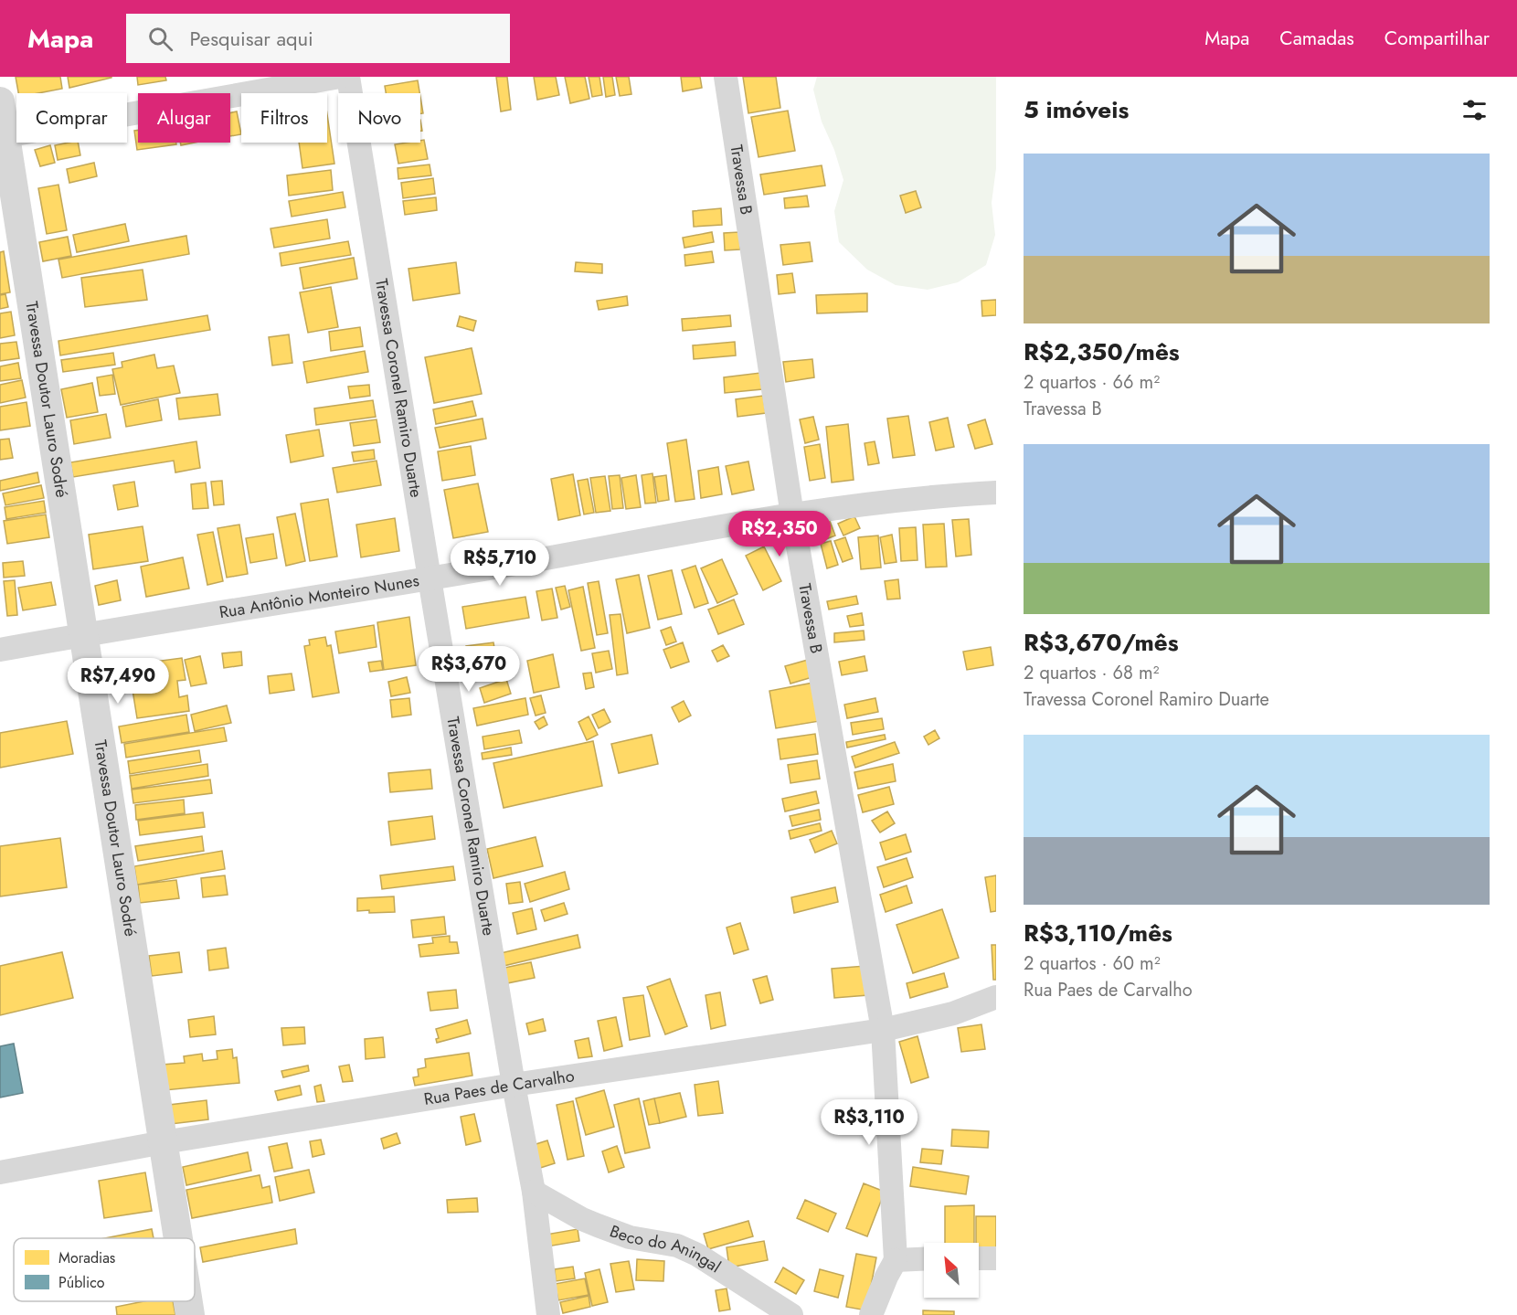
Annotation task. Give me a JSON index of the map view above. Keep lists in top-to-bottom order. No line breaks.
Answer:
{"streets":{"street":["Travessa B","Travessa Coronel Ramiro Duarte","Travessa Doutor Lauro Sodré","Rua Antônio Monteiro Nunes","Rua Paes de Carvalho","Beco do Aningal"]},"crossings":[["Travessa B","Rua Antônio Monteiro Nunes"],["Travessa B","Rua Paes de Carvalho"],["Travessa Coronel Ramiro Duarte","Rua Antônio Monteiro Nunes"],["Travessa Coronel Ramiro Duarte","Rua Paes de Carvalho"],["Travessa Coronel Ramiro Duarte","Beco do Aningal"],["Travessa Doutor Lauro Sodré","Rua Antônio Monteiro Nunes"],["Travessa Doutor Lauro Sodré","Rua Paes de Carvalho"]],"legend":["Moradias","Público"],"north":"top left","page":{"header":"Mapa","search":"Pesquisar aqui","nav":["Mapa","Camadas","Compartilhar"],"heading":"5 imóveis","chip":["Comprar","Alugar","Filtros","Novo"],"list":[{"name":"R$2,350/mês","note":"2 quartos · 66 m² · Travessa B"},{"name":"R$3,670/mês","note":"2 quartos · 68 m² · Travessa Coronel Ramiro Duarte"},{"name":"R$3,110/mês","note":"2 quartos · 60 m² · Rua Paes de Carvalho"}],"price":["R$2,350","R$5,710","R$3,670","R$7,490","R$3,110"]}}
